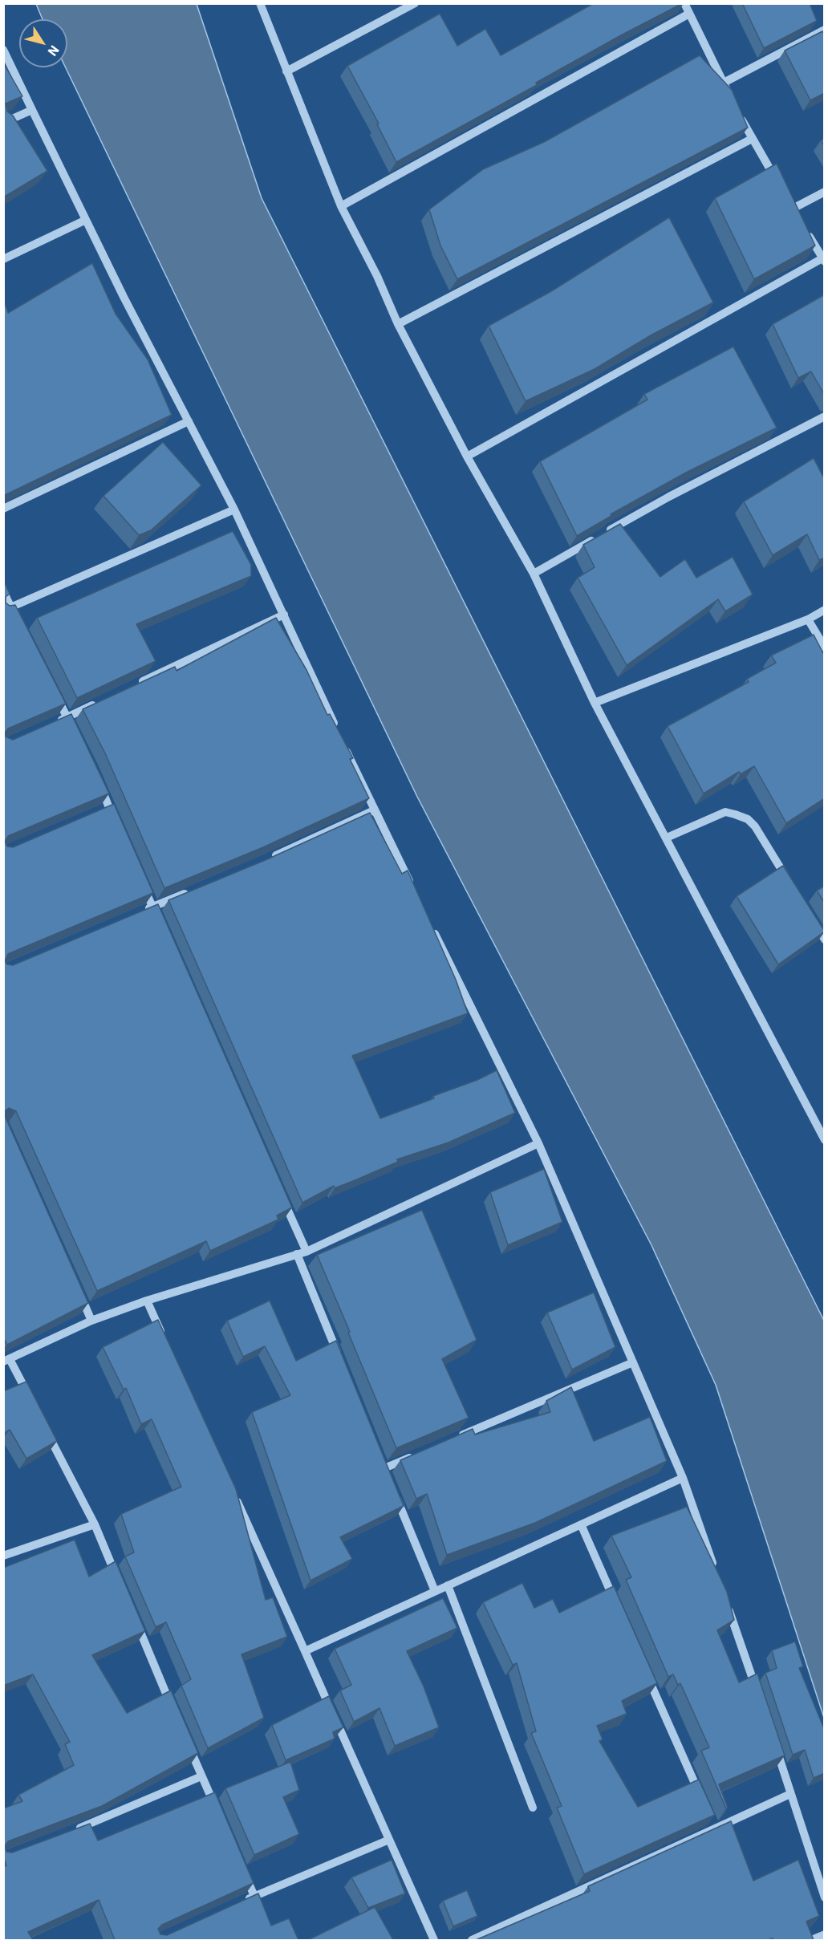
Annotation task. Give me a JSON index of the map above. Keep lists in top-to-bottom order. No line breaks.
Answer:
{"north":"bottom right"}
